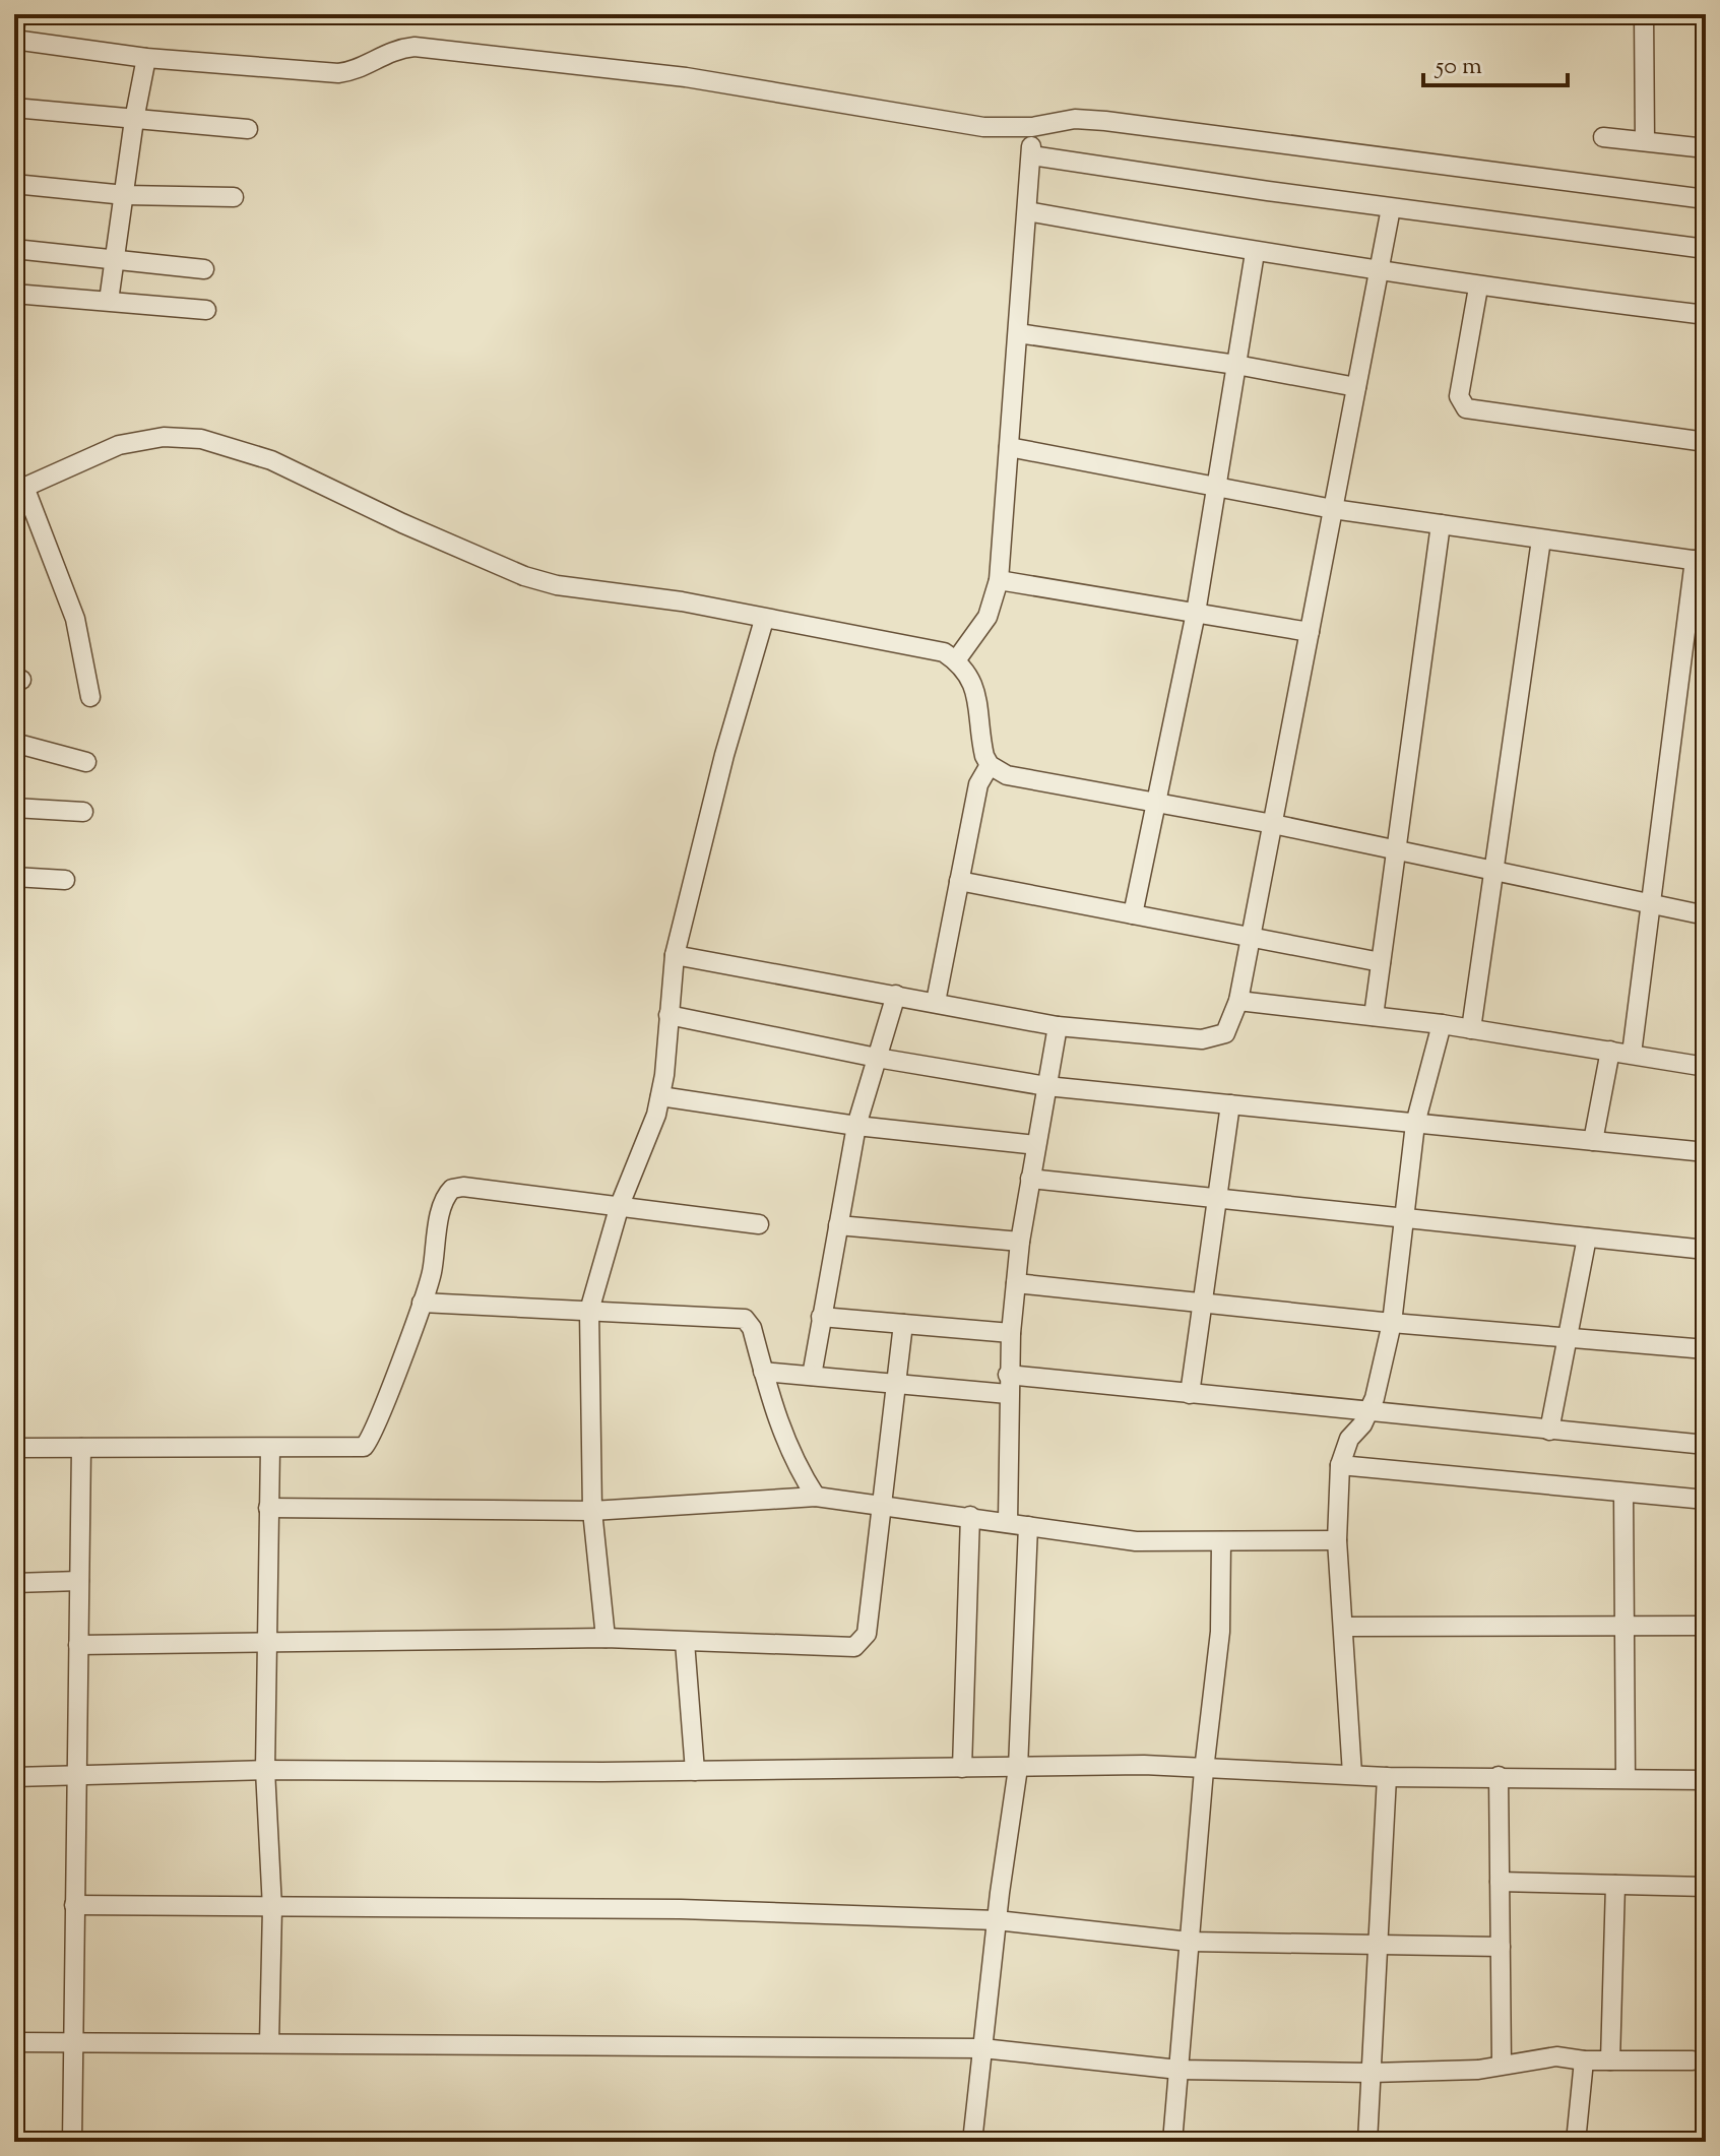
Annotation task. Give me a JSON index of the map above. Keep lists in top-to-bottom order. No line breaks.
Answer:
{"scale_bar":"50 m"}
